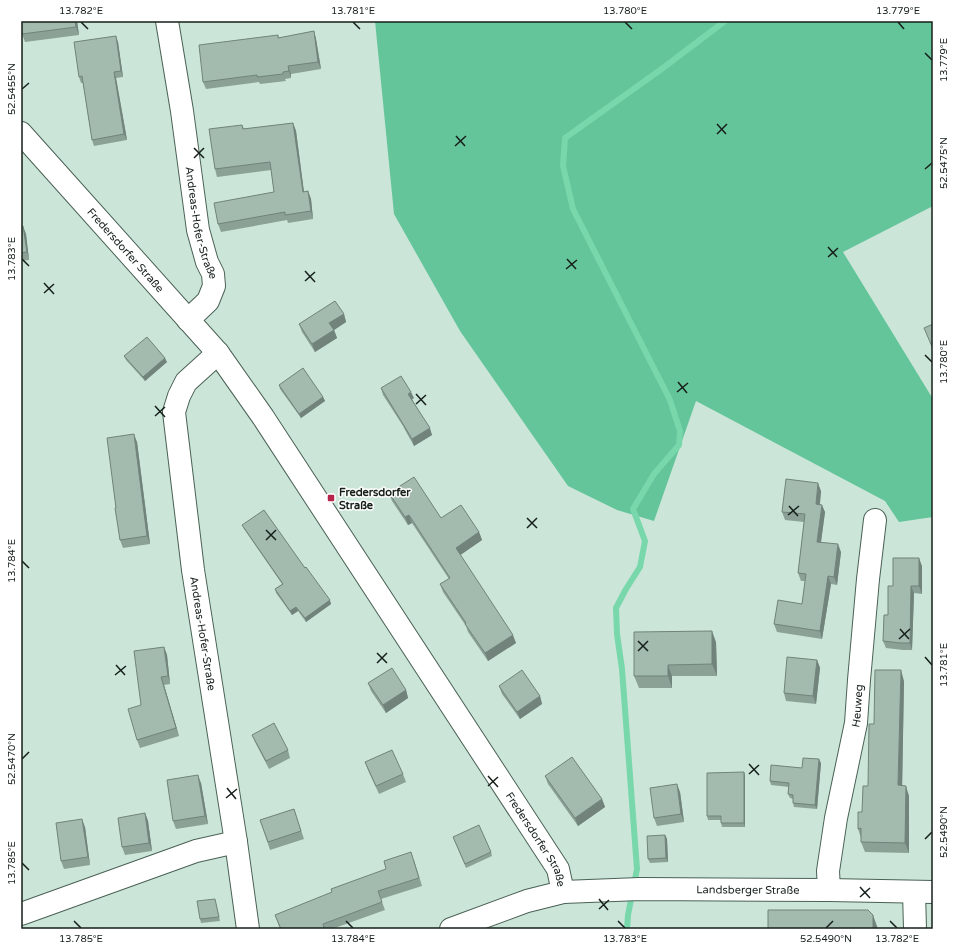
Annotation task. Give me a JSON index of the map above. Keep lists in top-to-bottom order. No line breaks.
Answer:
{"streets":{"street":["Andreas-Hofer-Straße","Fredersdorfer Straße","Heuweg","Landsberger Straße"]},"crossings":[["Andreas-Hofer-Straße","Fredersdorfer Straße"],["Fredersdorfer Straße","Landsberger Straße"],["Heuweg","Landsberger Straße"]],"places":{"transit":["Fredersdorfer Straße"]},"coordinates":["13.782°E","13.781°E","13.780°E","13.779°E","52.5455°N","52.5475°N","13.783°E","13.784°E","52.5470°N","52.5490°N","13.785°E"]}
